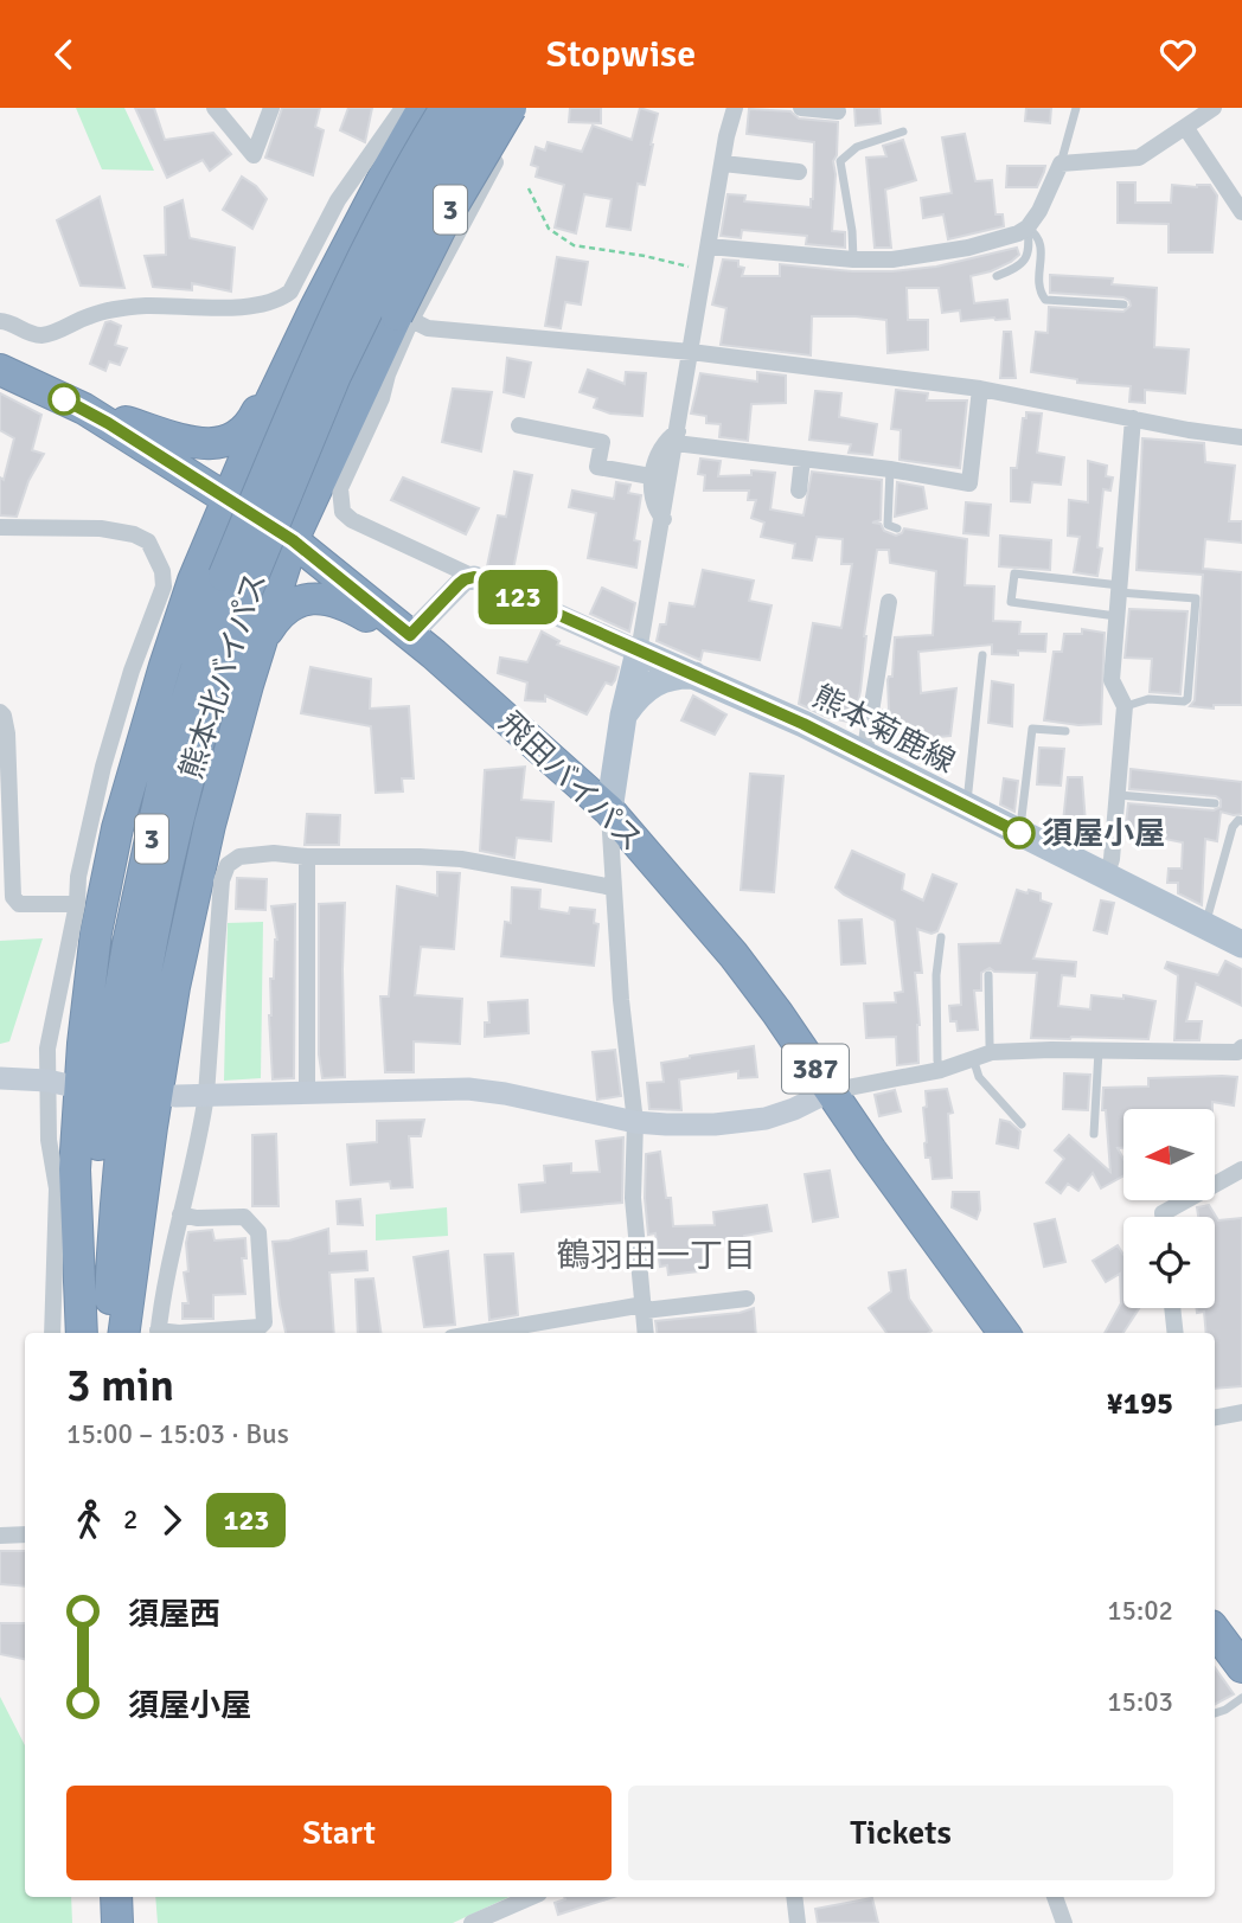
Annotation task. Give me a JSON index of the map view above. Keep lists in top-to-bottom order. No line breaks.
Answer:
{"streets":{"highway":["3","熊本北バイパス","飛田バイパス","387"],"main road":["熊本菊鹿線"]},"crossings":[["3","飛田バイパス"]],"districts":["鶴羽田一丁目"],"places":["須屋小屋"],"lines":["bus line 123"],"north":"left","page":{"header":"Stopwise","on_map":"123","heading":["3 min","15:00 – 15:03 · Bus","¥195"],"legs":["2","123"],"list":[{"name":"須屋西","value":"15:02"},{"name":"須屋小屋","value":"15:03"}],"buttons":["Start","Tickets"]}}
